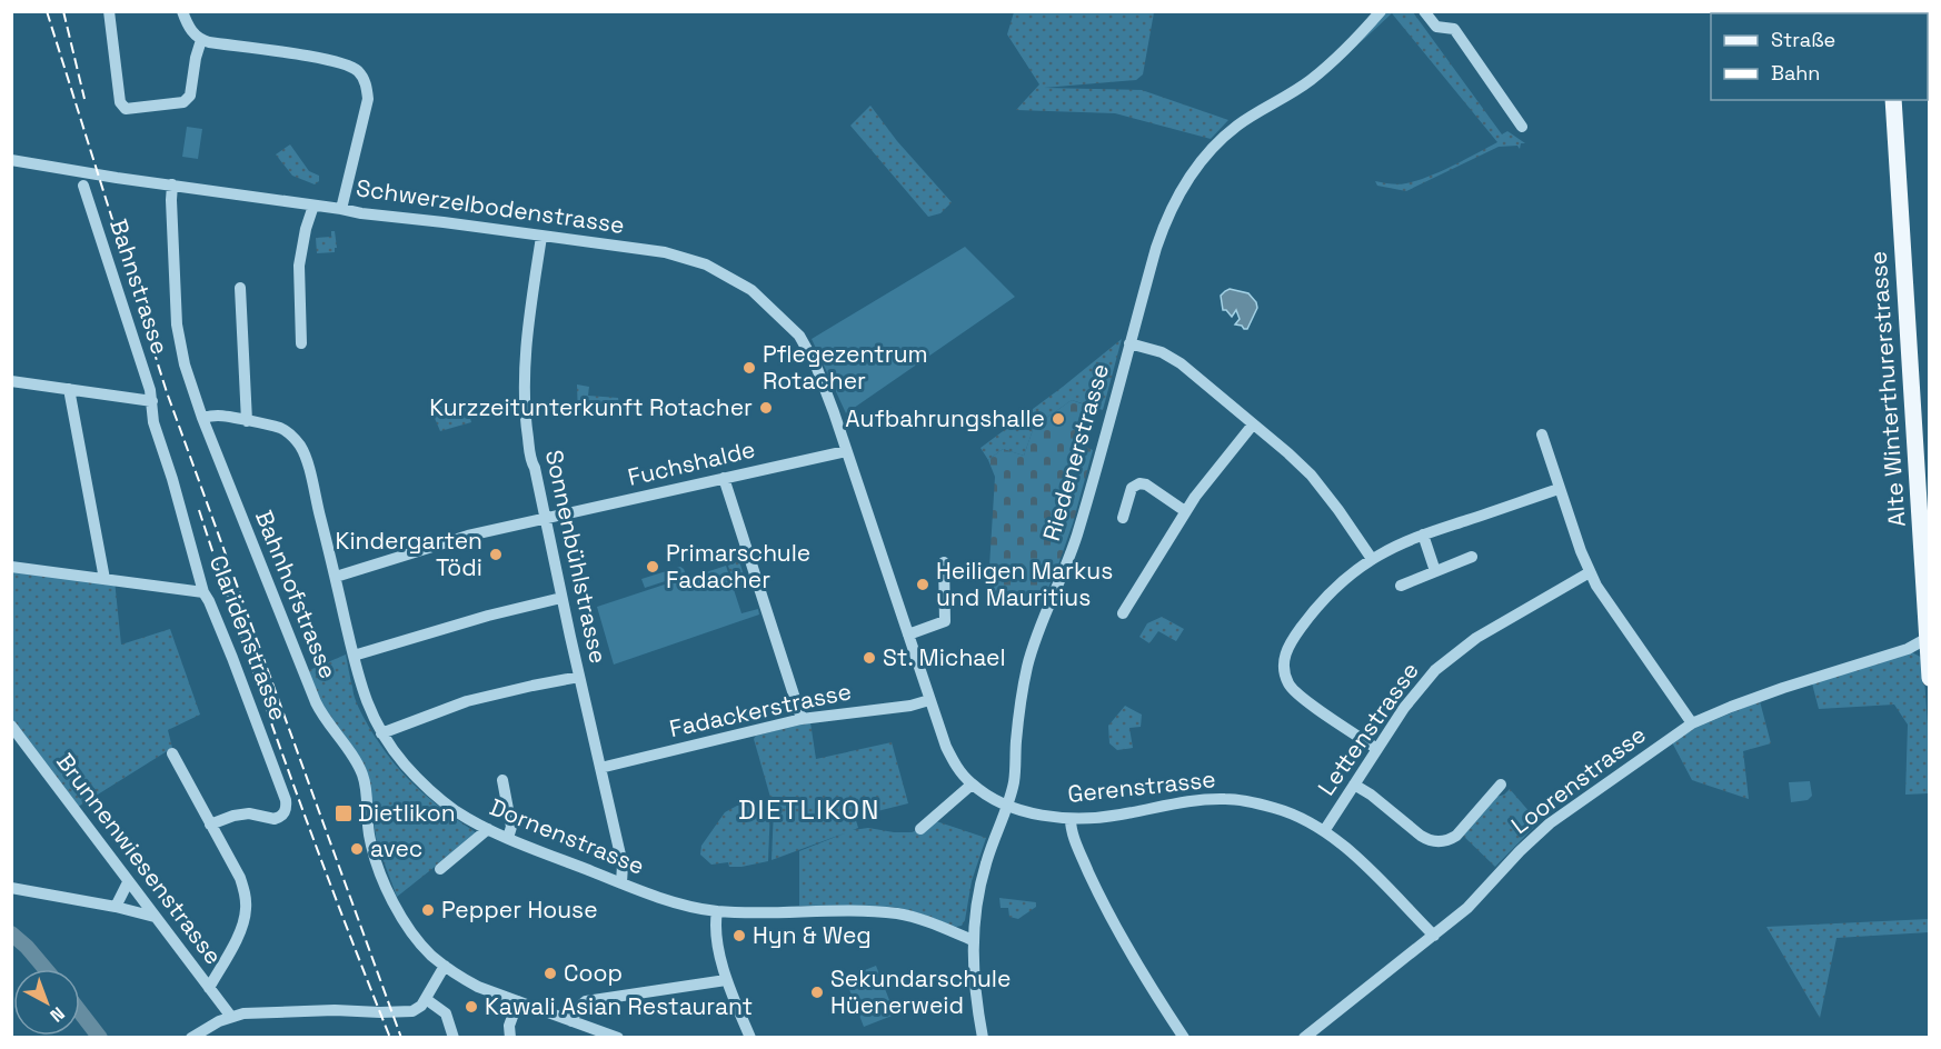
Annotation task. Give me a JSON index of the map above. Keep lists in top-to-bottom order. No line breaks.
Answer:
{"streets":{"main road":["Alte Winterthurerstrasse"],"street":["Schwerzelbodenstrasse","Bahnstrasse","Riedenerstrasse","Fuchshalde","Sonnenbühlstrasse","Bahnhofstrasse","Claridenstrasse","Fadackerstrasse","Lettenstrasse","Loorenstrasse","Gerenstrasse","Dornenstrasse","Brunnenwiesenstrasse"]},"crossings":[["Schwerzelbodenstrasse","Riedenerstrasse"],["Schwerzelbodenstrasse","Fuchshalde"],["Schwerzelbodenstrasse","Sonnenbühlstrasse"],["Schwerzelbodenstrasse","Bahnhofstrasse"],["Schwerzelbodenstrasse","Fadackerstrasse"],["Schwerzelbodenstrasse","Gerenstrasse"],["Bahnstrasse","Claridenstrasse"],["Alte Winterthurerstrasse","Loorenstrasse"],["Riedenerstrasse","Gerenstrasse"],["Riedenerstrasse","Dornenstrasse"],["Fuchshalde","Sonnenbühlstrasse"],["Fuchshalde","Dornenstrasse"],["Sonnenbühlstrasse","Fadackerstrasse"],["Sonnenbühlstrasse","Dornenstrasse"],["Bahnhofstrasse","Dornenstrasse"],["Lettenstrasse","Gerenstrasse"],["Loorenstrasse","Gerenstrasse"]],"districts":["DIETLIKON"],"places":{"other":["Pflegezentrum Rotacher","Kurzzeitunterkunft Rotacher","Aufbahrungshalle","Kindergarten Tödi","Primarschule Fadacher","Heiligen Markus und Mauritius","St. Michael","avec","Pepper House","Hyn & Weg","Coop","Sekundarschule Hüenerweid","Kawali Asian Restaurant"],"transit":["Dietlikon"]},"legend":["Straße","Bahn"],"north":"bottom right"}
